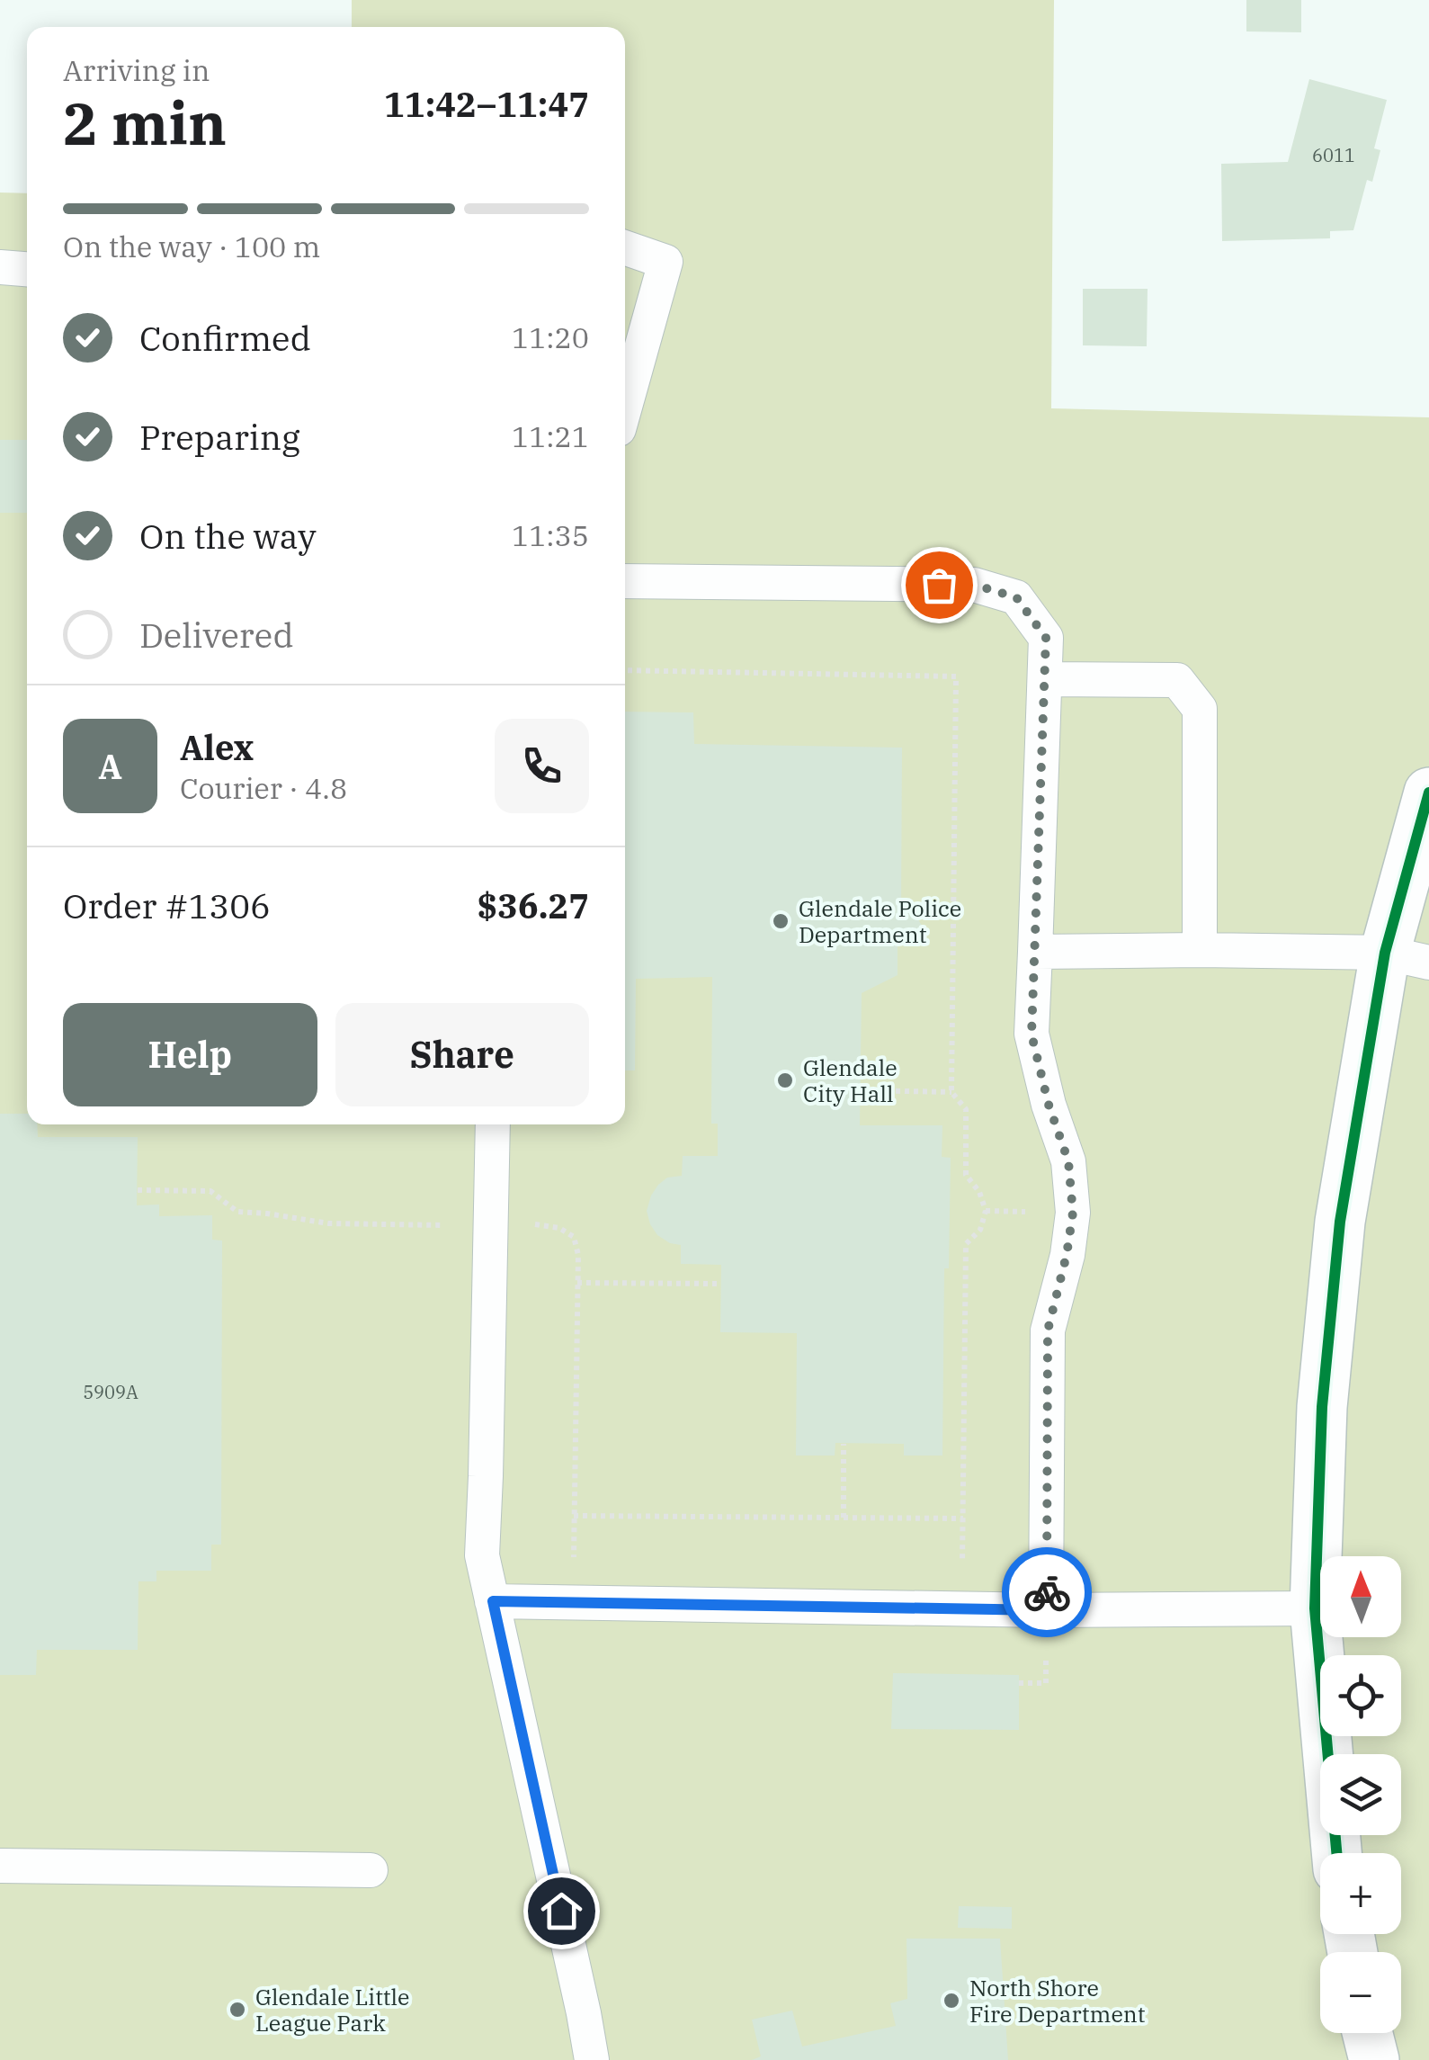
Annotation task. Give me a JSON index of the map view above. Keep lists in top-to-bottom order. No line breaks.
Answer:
{"places":["Glendale Police Department","Glendale City Hall","North Shore Fire Department","Glendale Little League Park"],"house_numbers":["6011","5909A"],"north":"top","page":{"heading":["2 min","Arriving in","11:42–11:47"],"panel":["Alex","Courier · 4.8","Order #1306","$36.27"],"bar":"On the way · 100 m","list":[["Confirmed","11:20"],["Preparing","11:21"],["On the way","11:35"],"Delivered"],"round":"A","buttons":["Help","Share"],"map_buttons":["+","−"]}}
